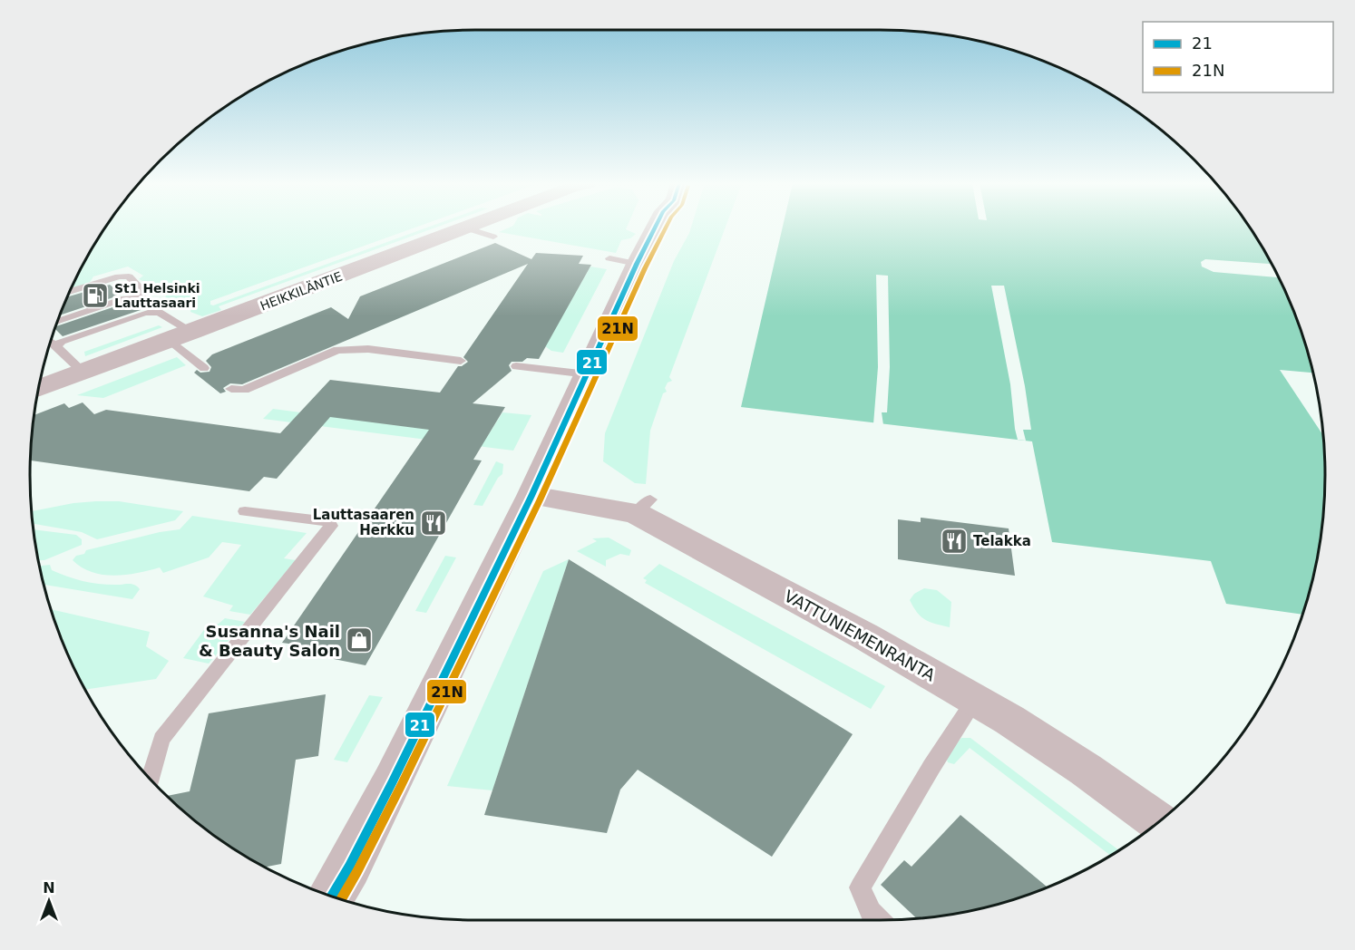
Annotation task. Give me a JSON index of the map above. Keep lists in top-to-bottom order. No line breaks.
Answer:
{"streets":{"street":["HEIKKILÄNTIE","VATTUNIEMENRANTA"]},"places":{"fuel station":["St1 Helsinki Lauttasaari"],"restaurant":["Lauttasaaren Herkku","Telakka"],"shop":["Susanna's Nail & Beauty Salon"]},"lines":["transit line 21","transit line 21N"],"legend":["21","21N"],"north":"top"}
